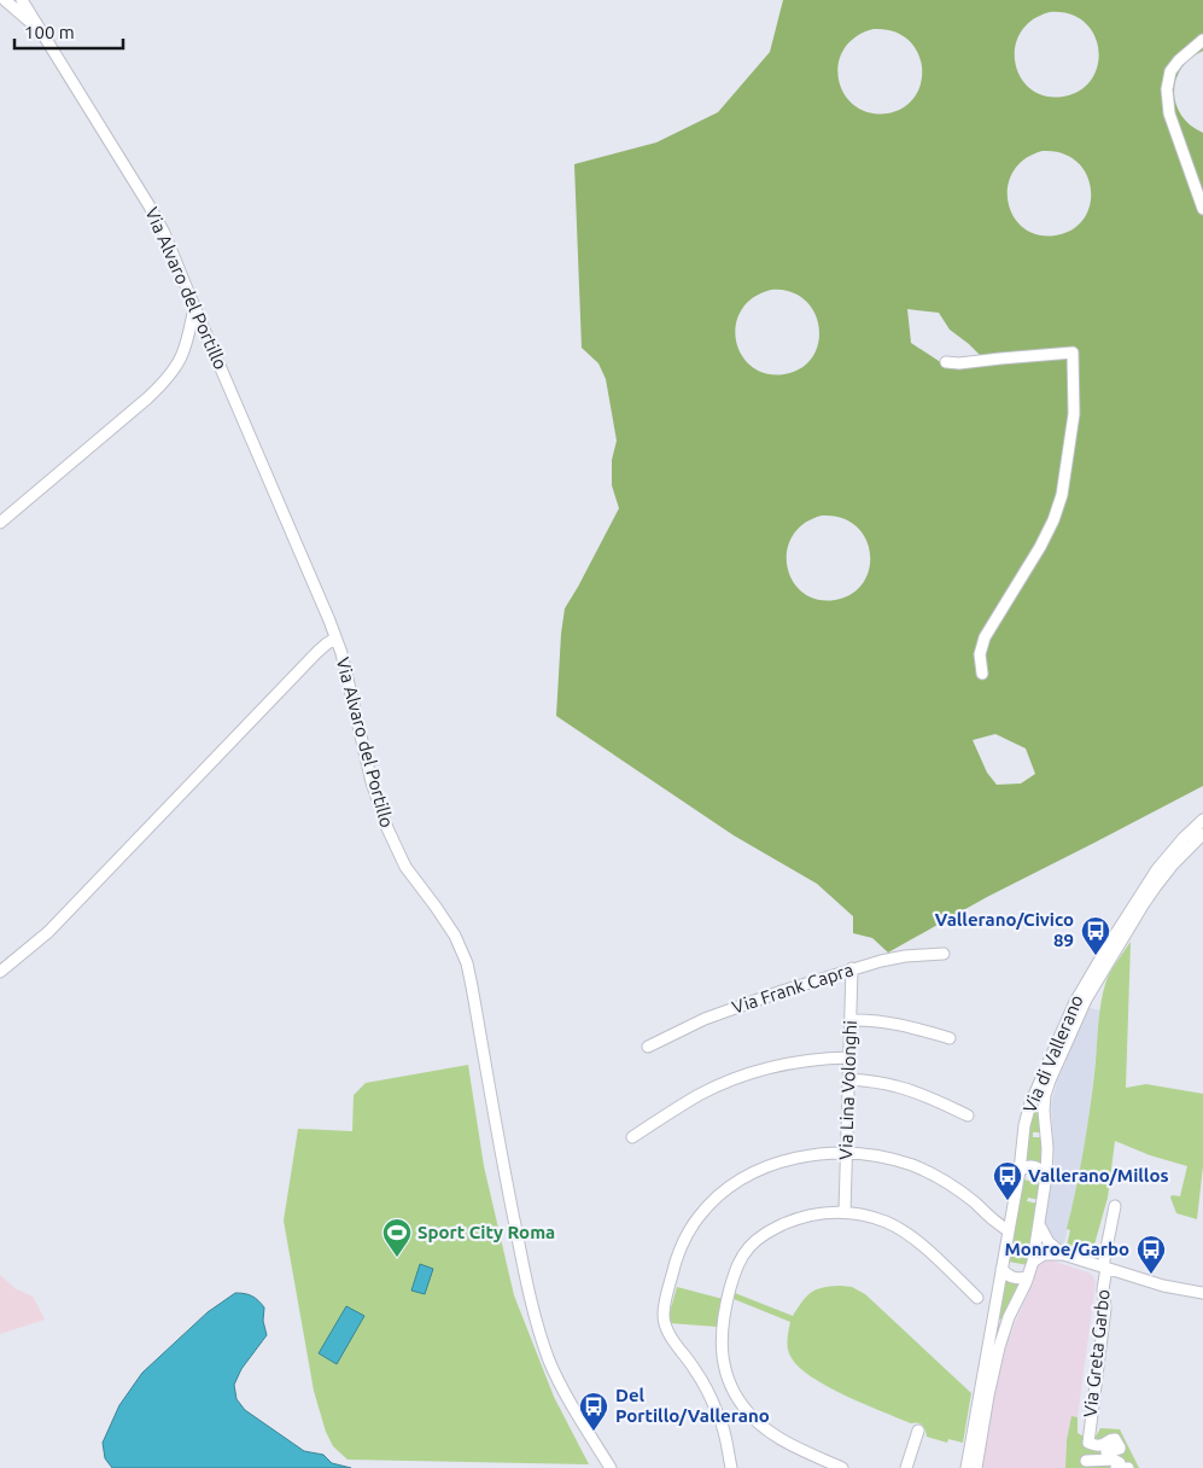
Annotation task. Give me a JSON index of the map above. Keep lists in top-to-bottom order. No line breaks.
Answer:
{"streets":{"street":["Via Alvaro del Portillo","Via Frank Capra","Via di Vallerano","Via Lina Volonghi","Via Greta Garbo"]},"crossings":[["Via Frank Capra","Via Lina Volonghi"]],"places":{"bus stop":["Vallerano/Civico 89","Vallerano/Millos","Monroe/Garbo","Del Portillo/Vallerano"],"sports":["Sport City Roma"]},"scale_bar":"100 m"}
